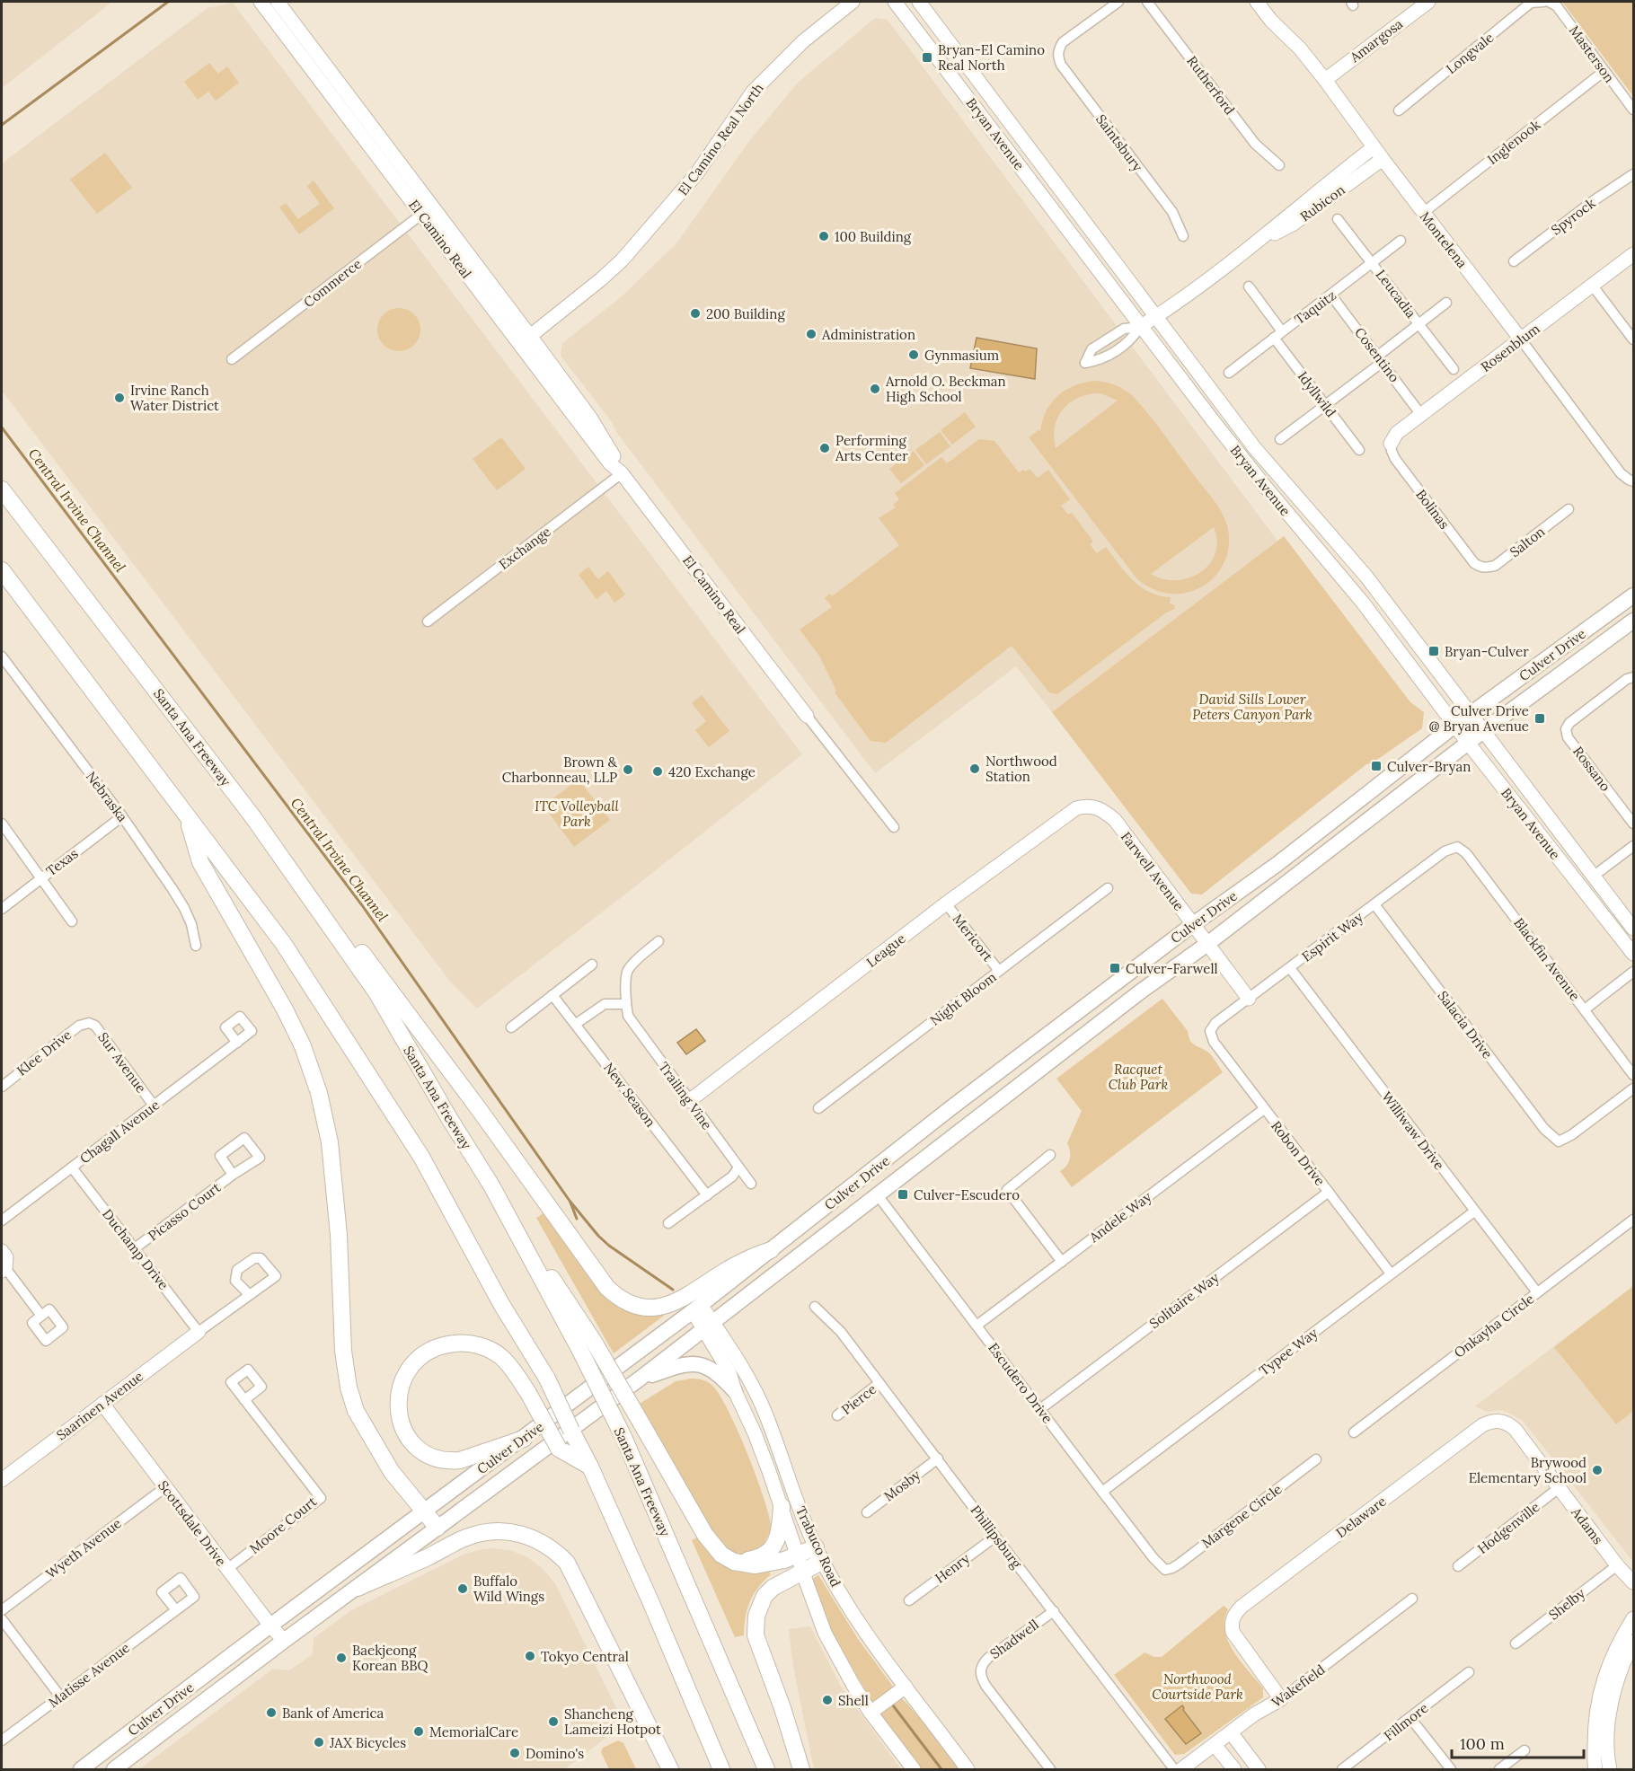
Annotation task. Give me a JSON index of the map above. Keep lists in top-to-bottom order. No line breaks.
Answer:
{"streets":{"highway":["Santa Ana Freeway"],"main road":["Amargosa","Bryan Avenue","El Camino Real North","Rubicon","El Camino Real","Montelena","Rosenblum","Culver Drive","Farwell Avenue","League","Saarinen Avenue","Delaware","Scottsdale Drive","Adams","Trabuco Road","Wakefield"],"street":["Longvale","Masterson","Rutherford","Inglenook","Saintsbury","Spyrock","Commerce","Leucadia","Taquitz","Cosentino","Idyllwild","Bolinas","Salton","Exchange","Rossano","Nebraska","Texas","Espirit Way","Mericort","Blackfin Avenue","Night Bloom","Salacia Drive","Klee Drive","Sur Avenue","New Season","Trailing Vine","Williwaw Drive","Chagall Avenue","Robon Drive","Picasso Court","Andele Way","Duchamp Drive","Solitaire Way","Onkayha Circle","Typee Way","Escudero Drive","Pierce","Mosby","Margene Circle","Moore Court","Hodgenville","Phillipsburg","Wyeth Avenue","Henry","Shelby","Shadwell","Matisse Avenue","Fillmore"]},"crossings":[["Amargosa","Montelena"],["Masterson","Inglenook"],["Bryan Avenue","Rubicon"],["Bryan Avenue","Culver Drive"],["El Camino Real North","El Camino Real"],["Inglenook","Montelena"],["Rubicon","Montelena"],["El Camino Real","Commerce"],["El Camino Real","Exchange"],["Montelena","Rosenblum"],["Leucadia","Taquitz"],["Taquitz","Cosentino"],["Taquitz","Idyllwild"],["Rosenblum","Cosentino"],["Rosenblum","Bolinas"],["Bolinas","Salton"],["Culver Drive","Farwell Avenue"],["Culver Drive","Escudero Drive"],["Culver Drive","Scottsdale Drive"],["Culver Drive","Trabuco Road"],["Nebraska","Texas"],["Farwell Avenue","Espirit Way"],["Farwell Avenue","League"],["Espirit Way","Blackfin Avenue"],["Espirit Way","Salacia Drive"],["Espirit Way","Williwaw Drive"],["Espirit Way","Robon Drive"],["Mericort","League"],["Mericort","Night Bloom"],["League","Trailing Vine"],["Klee Drive","Sur Avenue"],["Sur Avenue","Chagall Avenue"],["Williwaw Drive","Onkayha Circle"],["Williwaw Drive","Typee Way"],["Chagall Avenue","Duchamp Drive"],["Robon Drive","Andele Way"],["Robon Drive","Solitaire Way"],["Robon Drive","Typee Way"],["Picasso Court","Duchamp Drive"],["Andele Way","Escudero Drive"],["Duchamp Drive","Saarinen Avenue"],["Solitaire Way","Escudero Drive"],["Typee Way","Escudero Drive"],["Escudero Drive","Margene Circle"],["Pierce","Phillipsburg"],["Saarinen Avenue","Scottsdale Drive"],["Mosby","Phillipsburg"],["Delaware","Adams"],["Delaware","Wakefield"],["Scottsdale Drive","Moore Court"],["Scottsdale Drive","Wyeth Avenue"],["Adams","Hodgenville"],["Adams","Shelby"],["Phillipsburg","Henry"],["Phillipsburg","Shadwell"]],"water":["Central Irvine Channel"],"parks":["David Sills Lower Peters Canyon Park","ITC Volleyball Park","Racquet Club Park","Northwood Courtside Park"],"places":{"transit":["Bryan-El Camino Real North","Bryan-Culver","Culver Drive @ Bryan Avenue","Culver-Bryan","Culver-Farwell","Culver-Escudero"],"other":["100 Building","200 Building","Administration","Gynmasium","Arnold O. Beckman High School","Irvine Ranch Water District","Performing Arts Center","Northwood Station","Brown & Charbonneau, LLP","420 Exchange","Brywood Elementary School","Buffalo Wild Wings","Tokyo Central","Baekjeong Korean BBQ","Shell","Bank of America","Shancheng Lameizi Hotpot","MemorialCare","JAX Bicycles","Domino's"]},"scale_bar":"100 m"}
